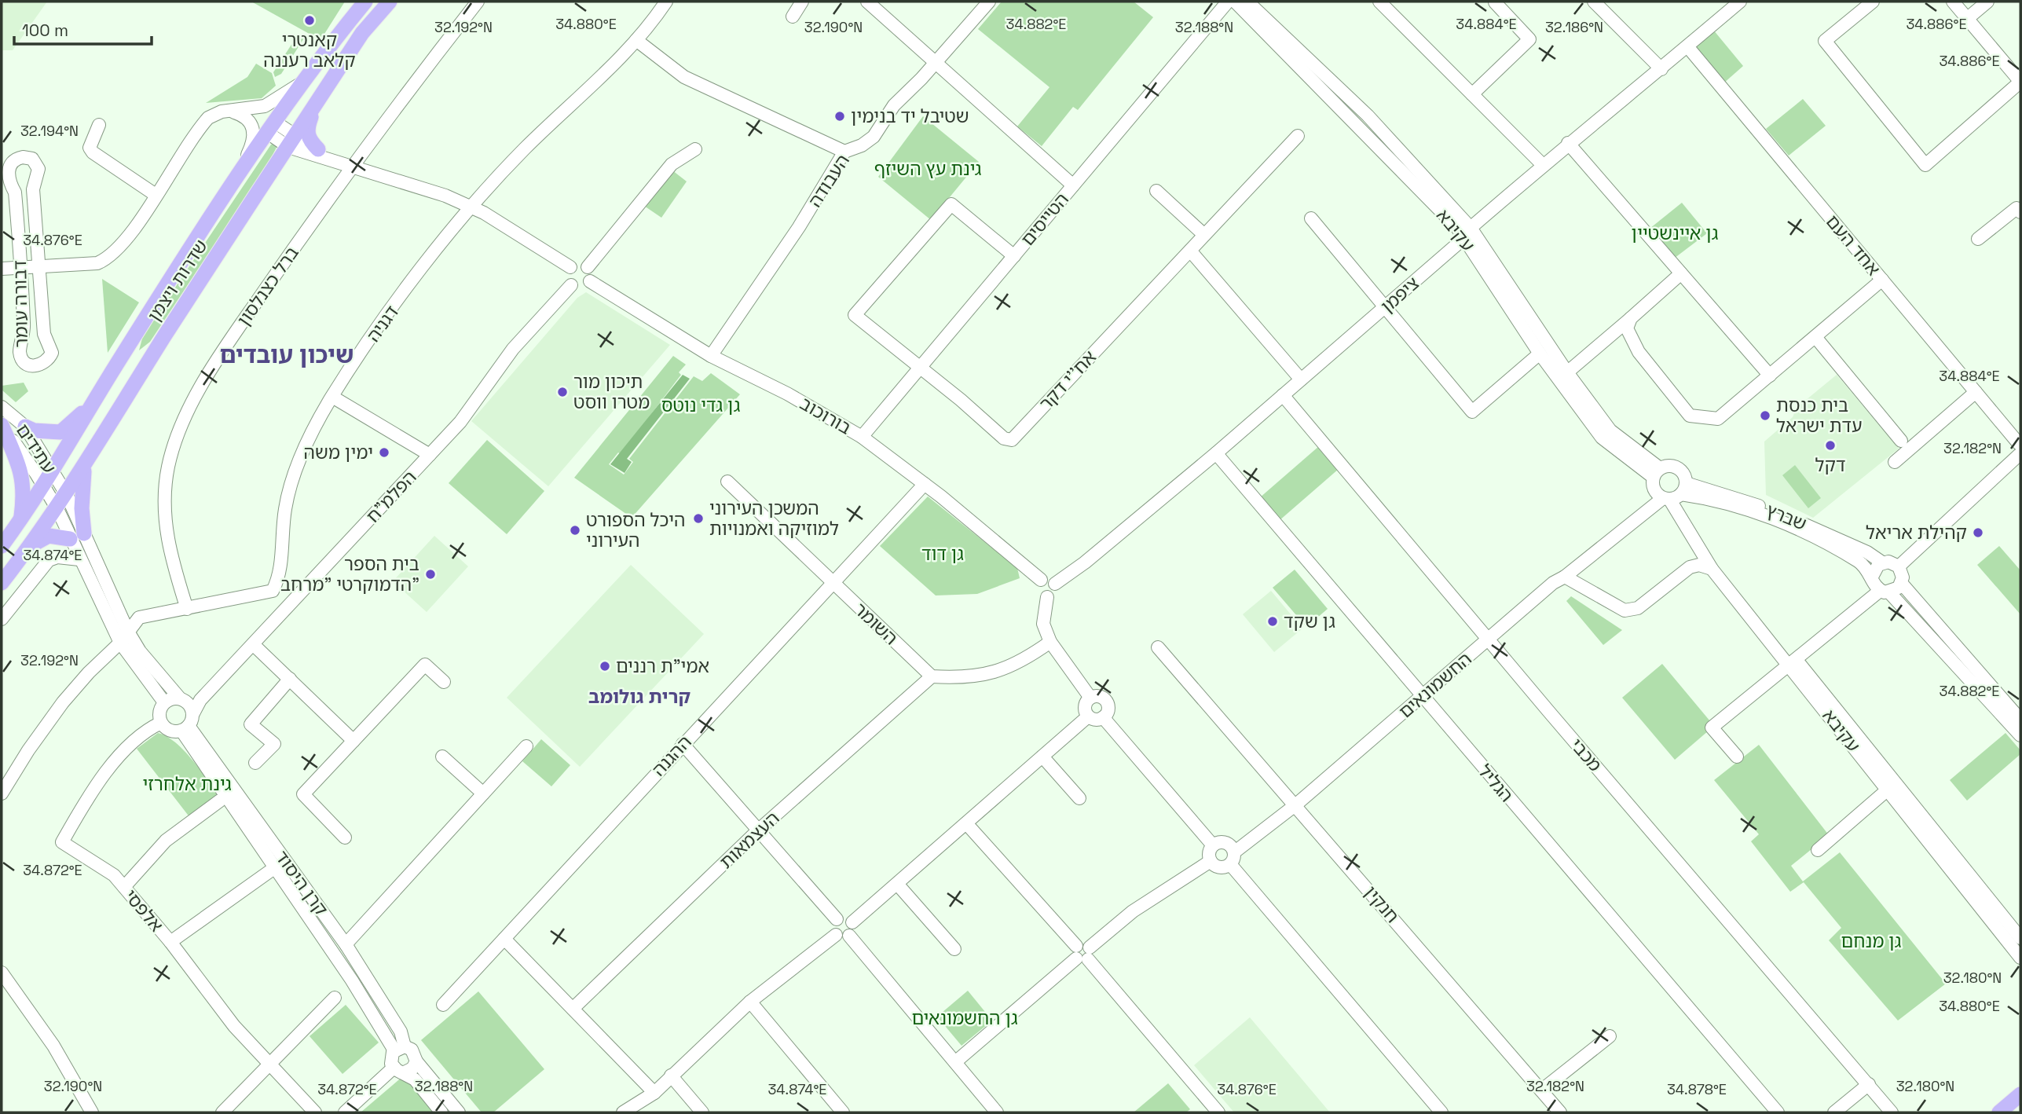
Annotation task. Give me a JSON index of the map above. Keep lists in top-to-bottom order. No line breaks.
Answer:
{"streets":{"main road":["שדרות ויצמן"],"street":["העבודה","הטייסים","עקיבא","אחד העם","ברל כצנלסון","ציפמן","דבורה עומר","דגניה","אח''י דקר","בורוכוב","עתידים","הפלמ\"ח","שברץ","השומר","החשמונאים","מכבי","ההגנה","הגליל","העצמאות","קרן היסוד","חנקין","אלפסי"]},"crossings":[["העבודה","בורוכוב"],["הטייסים","אח''י דקר"],["הטייסים","בורוכוב"],["עקיבא","ציפמן"],["עקיבא","שברץ"],["עקיבא","החשמונאים"],["אחד העם","ציפמן"],["שדרות ויצמן","עתידים"],["ברל כצנלסון","דגניה"],["ציפמן","בורוכוב"],["ציפמן","מכבי"],["ציפמן","הגליל"],["בורוכוב","הפלמ\"ח"],["בורוכוב","ההגנה"],["הפלמ\"ח","קרן היסוד"],["הפלמ\"ח","אלפסי"],["שברץ","החשמונאים"],["השומר","ההגנה"],["השומר","העצמאות"],["החשמונאים","מכבי"],["החשמונאים","הגליל"],["החשמונאים","חנקין"],["קרן היסוד","אלפסי"]],"districts":["שיכון עובדים","קרית גולומב"],"parks":["גינת עץ השיזף","גן איינשטיין","גן גדי נוטס","גן דוד","גינת אלחרזי","גן מנחם","גן החשמונאים"],"places":["קאנטרי קלאב רעננה","שטיבל יד בנימין","תיכון מור מטרו ווסט","בית כנסת עדת ישראל","דקל","ימין משה","המשכן העירוני למוזיקה ואמנויות","היכל הספורט העירוני","קהילת אריאל","בית הספר הדמוקרטי \"מרחב\"","גן שקד","אמי\"ת רננים"],"scale_bar":"100 m","coordinates":["34.884°E","34.880°E","34.882°E","34.886°E","32.192°N","32.190°N","32.188°N","32.186°N","32.194°N","34.876°E","32.182°N","34.874°E","34.872°E","32.180°N","34.878°E"]}
